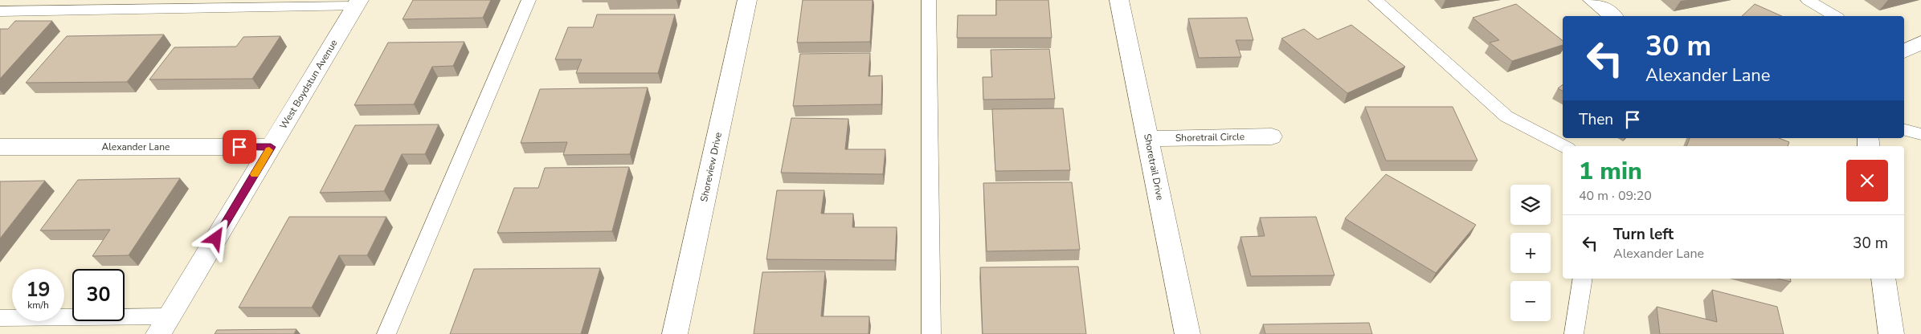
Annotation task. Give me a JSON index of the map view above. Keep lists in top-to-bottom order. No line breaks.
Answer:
{"streets":{"street":["West Boydstun Avenue","Shoretrail Circle","Alexander Lane","Shoreview Drive","Shoretrail Drive"]},"crossings":[["West Boydstun Avenue","Alexander Lane"],["Shoretrail Circle","Shoretrail Drive"]],"page":{"turn":["30 m","Alexander Lane"],"then":"Then","heading":["1 min","40 m · 09:20"],"map_buttons":["+","−"],"list":[{"name":"Turn left","note":"Alexander Lane","value":"30 m"}],"speed":"19 km/h","limit":"30"}}
